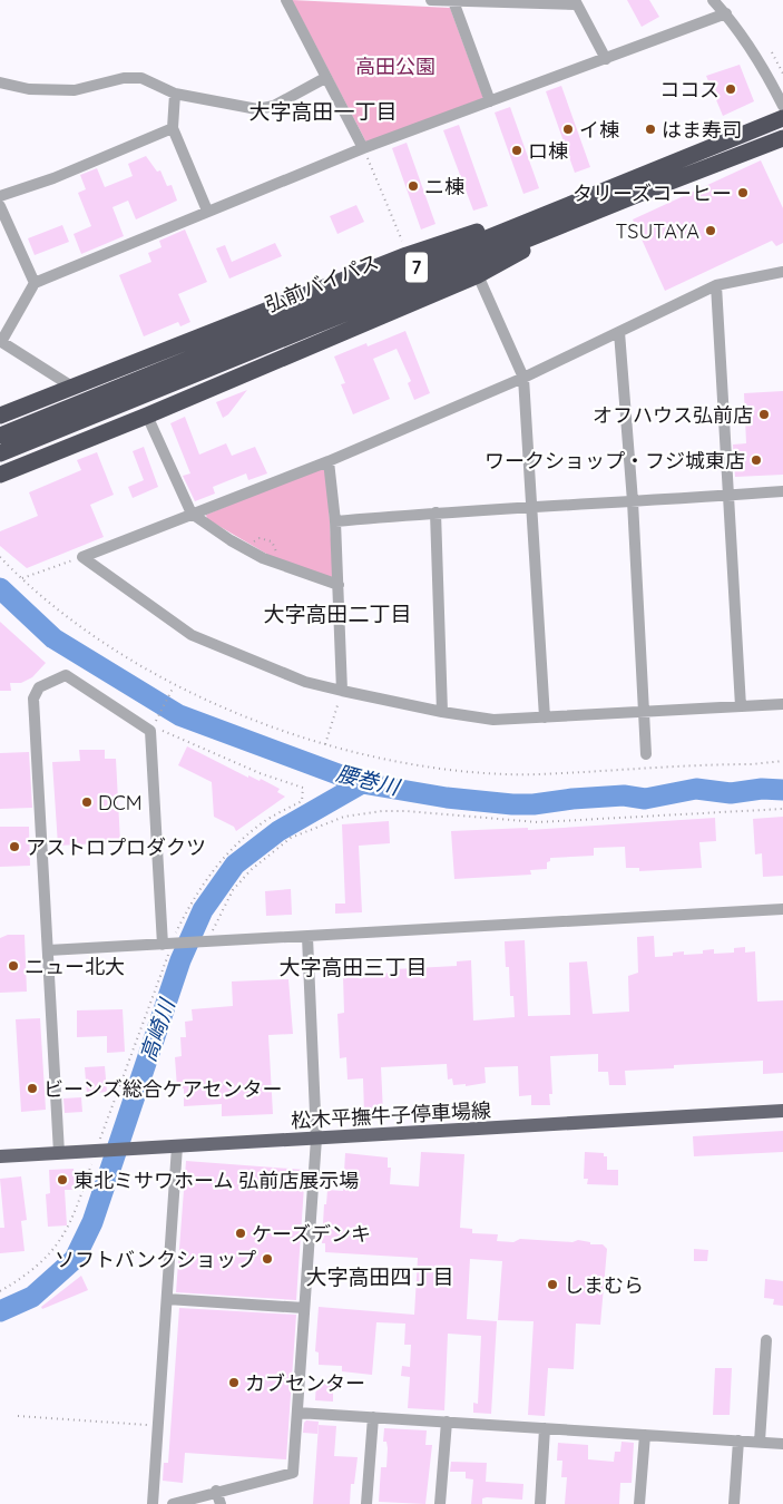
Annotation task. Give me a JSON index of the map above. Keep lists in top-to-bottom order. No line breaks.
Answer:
{"streets":{"highway":["7","弘前バイパス"],"main road":["松木平撫牛子停車場線"]},"crossings":[["7","弘前バイパス"]],"districts":["大字高田一丁目","大字高田二丁目","大字高田三丁目","大字高田四丁目"],"water":["腰巻川","高崎川"],"parks":["高田公園"],"places":["ココス","イ棟","はま寿司","ロ棟","ニ棟","タリーズコーヒー","TSUTAYA","オフハウス弘前店","ワークショップ・フジ城東店","DCM","アストロプロダクツ","ニュー北大","ビーンズ総合ケアセンター","東北ミサワホーム 弘前店展示場","ケーズデンキ","ソフトバンクショップ","しまむら","カブセンター"]}
